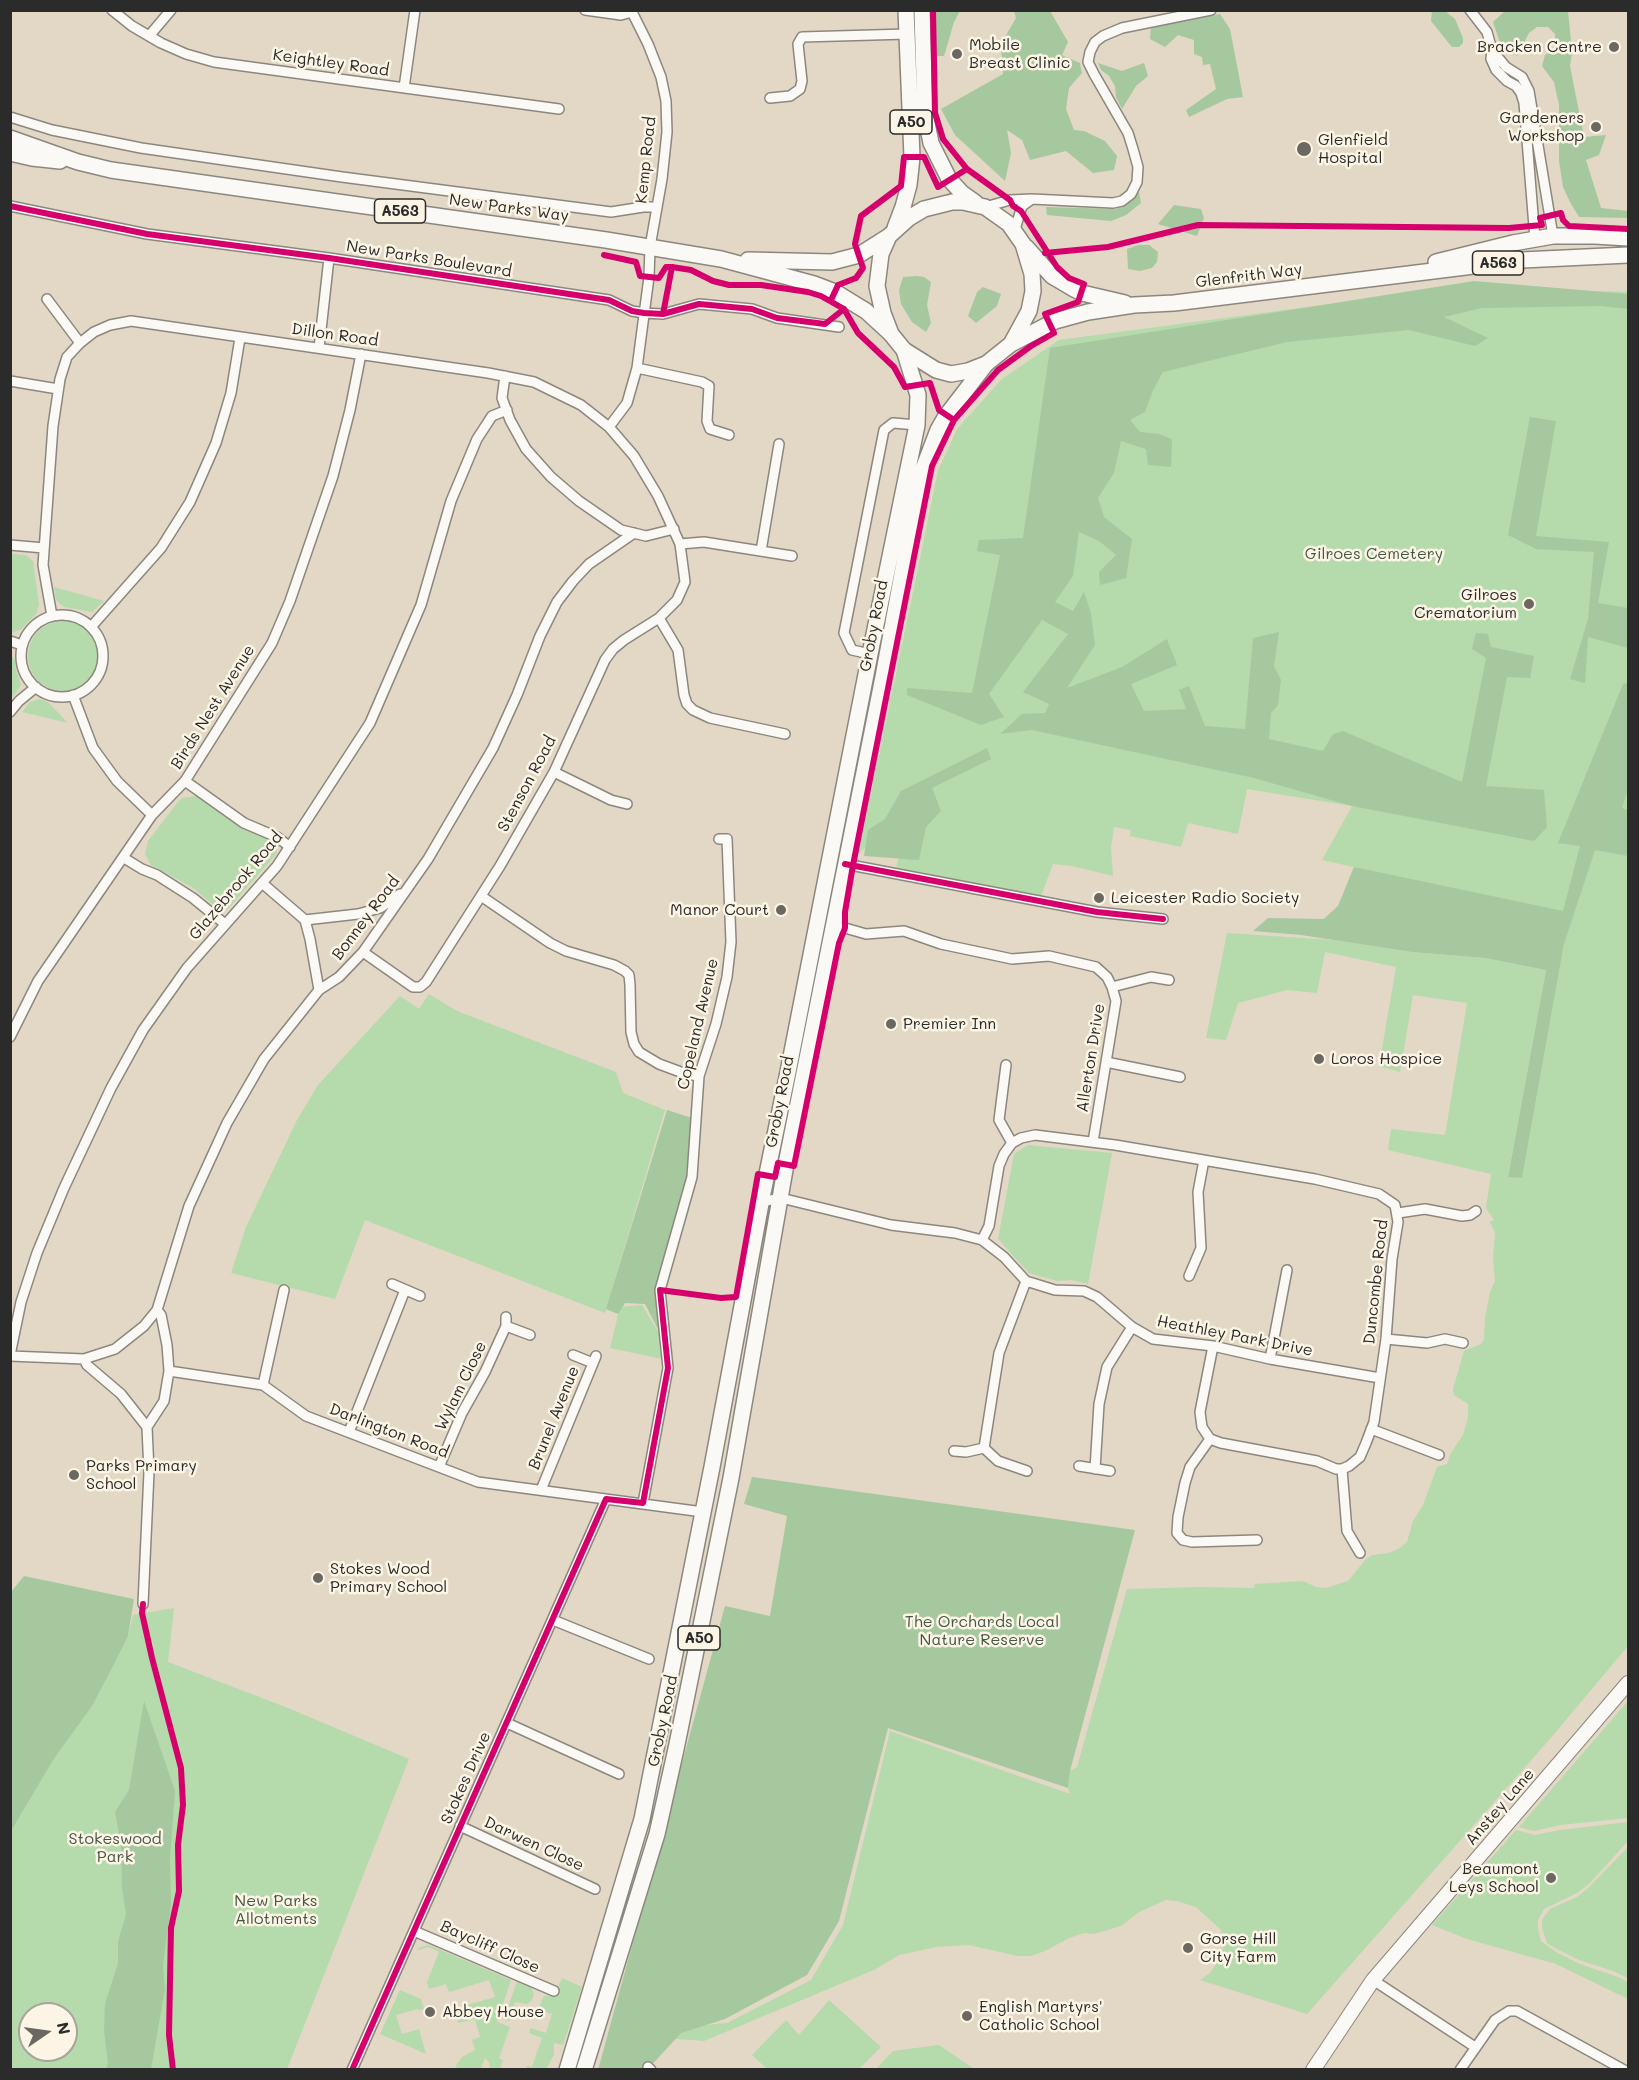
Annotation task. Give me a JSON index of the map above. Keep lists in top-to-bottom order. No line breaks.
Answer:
{"streets":{"main road":["A50","New Parks Way","A563","Glenfrith Way","Groby Road","Anstey Lane"],"street":["Keightley Road","Kemp Road","New Parks Boulevard","Dillon Road","Birds Nest Avenue","Stenson Road","Glazebrook Road","Bonney Road","Copeland Avenue","Allerton Drive","Duncombe Road","Heathley Park Drive","Wylam Close","Brunel Avenue","Darlington Road","Stokes Drive","Darwen Close","Baycliff Close"]},"crossings":[["A50","New Parks Way"],["A50","Glenfrith Way"],["A50","Groby Road"],["Kemp Road","New Parks Way"],["Kemp Road","New Parks Boulevard"],["Kemp Road","Dillon Road"],["New Parks Way","Glenfrith Way"],["New Parks Way","Groby Road"],["A563","Glenfrith Way"],["Glenfrith Way","Groby Road"],["Dillon Road","Birds Nest Avenue"],["Dillon Road","Stenson Road"],["Groby Road","Allerton Drive"],["Groby Road","Darlington Road"],["Stenson Road","Bonney Road"],["Copeland Avenue","Darlington Road"],["Allerton Drive","Duncombe Road"],["Duncombe Road","Heathley Park Drive"],["Wylam Close","Darlington Road"],["Brunel Avenue","Darlington Road"],["Darlington Road","Stokes Drive"],["Stokes Drive","Darwen Close"],["Stokes Drive","Baycliff Close"]],"parks":["Gilroes Cemetery","The Orchards Local Nature Reserve","Stokeswood Park","New Parks Allotments"],"places":["Bracken Centre","Mobile Breast Clinic","Gardeners Workshop","Glenfield Hospital","Gilroes Crematorium","Leicester Radio Society","Manor Court","Premier Inn","Loros Hospice","Parks Primary School","Stokes Wood Primary School","Beaumont Leys School","Gorse Hill City Farm","Abbey House","English Martyrs' Catholic School"],"north":"right"}
